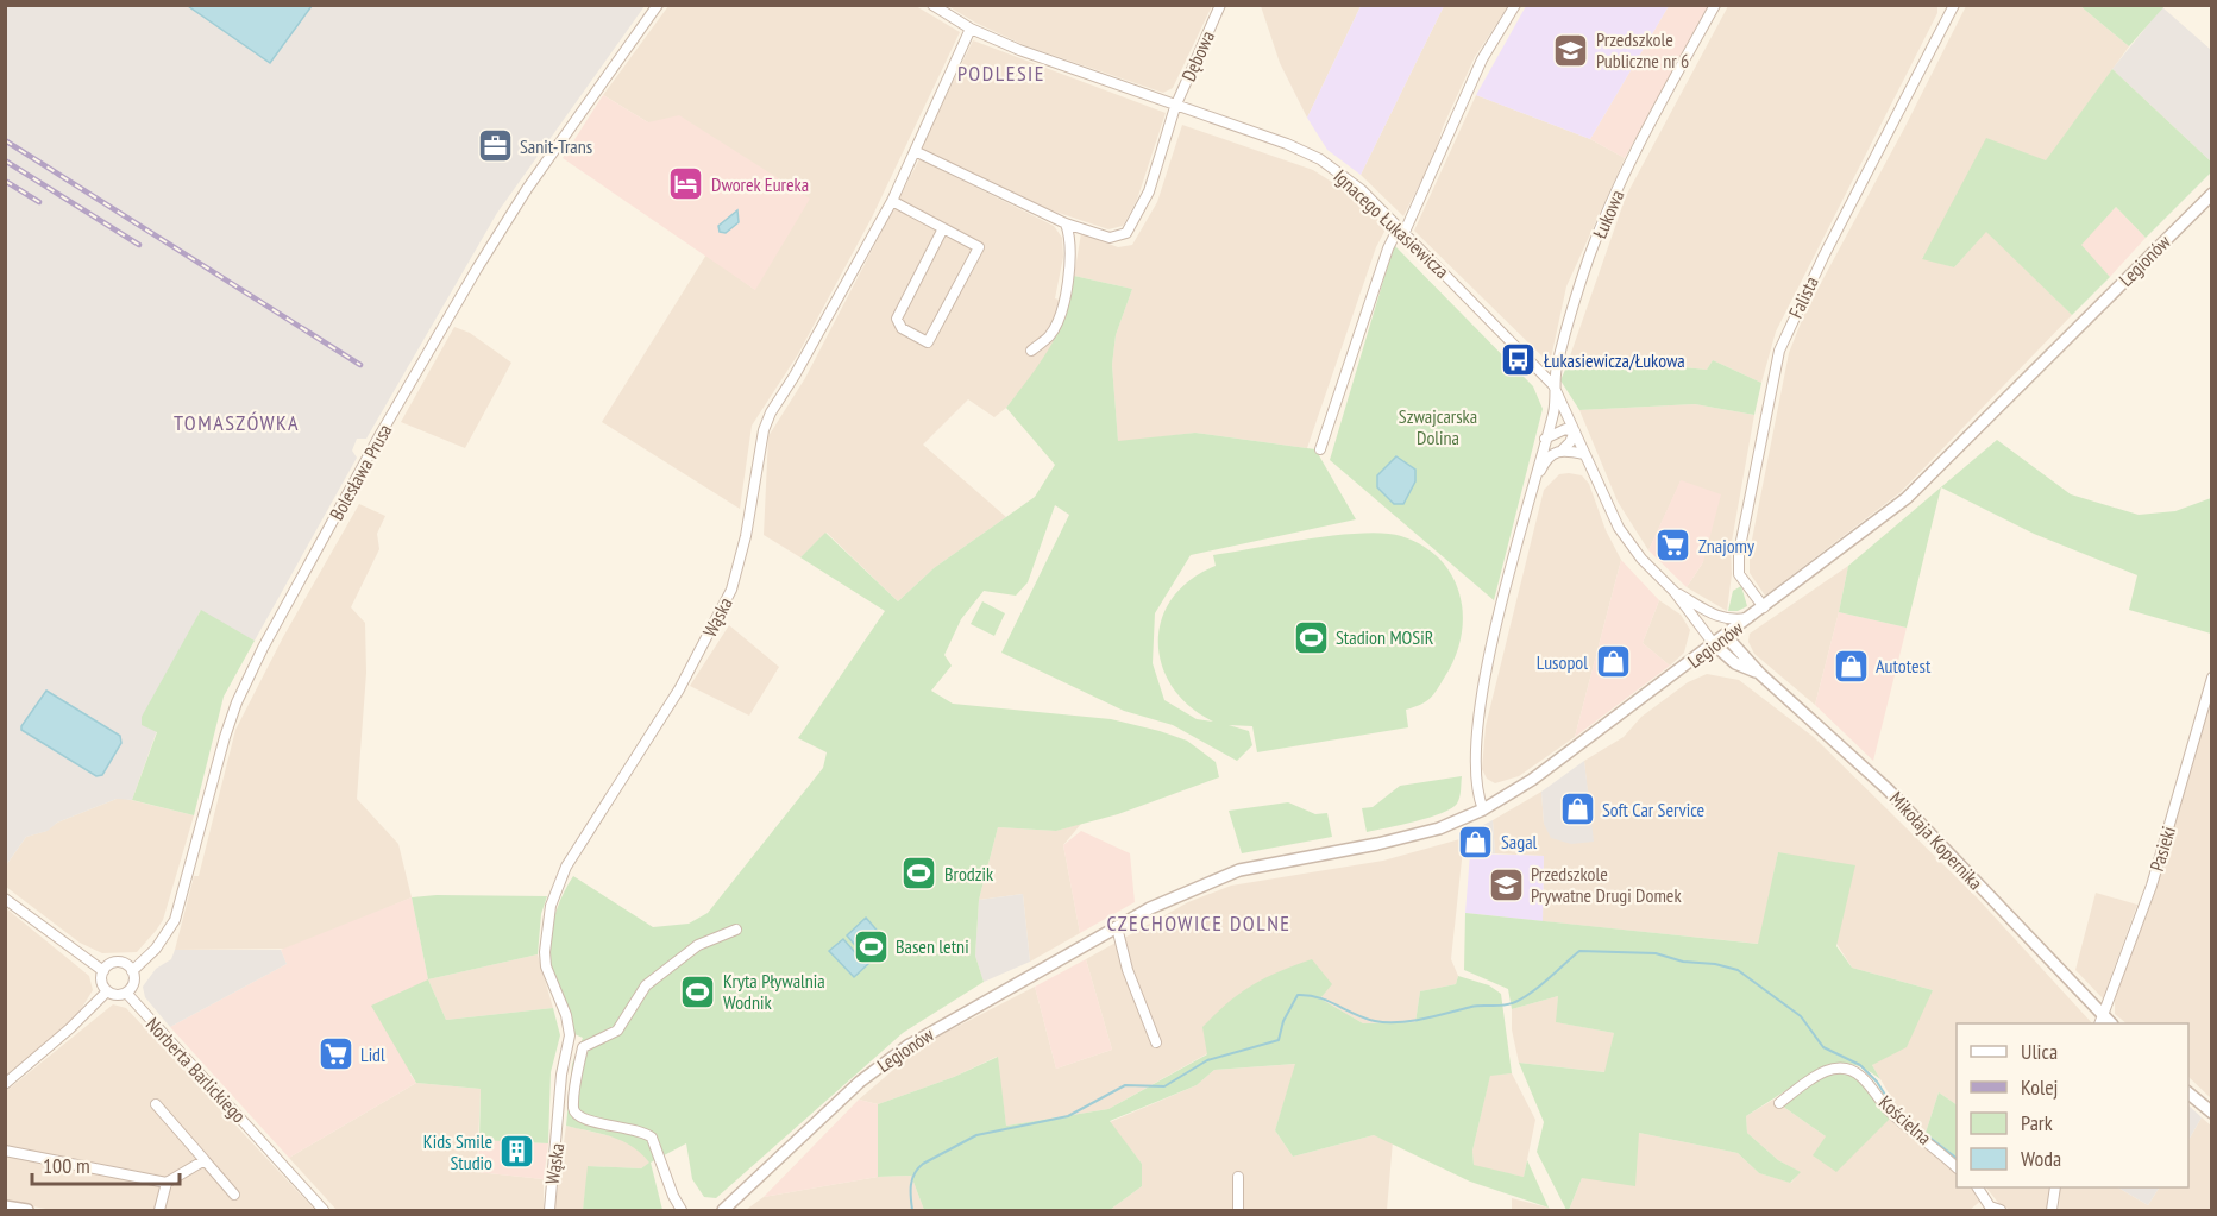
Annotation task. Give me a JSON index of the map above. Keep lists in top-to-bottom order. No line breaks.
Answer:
{"streets":{"street":["Dębowa","Łukowa","Ignacego Łukasiewicza","Legionów","Falista","Bolesława Prusa","Wąska","Mikołaja Kopernika","Pasieki","Norberta Barlickiego","Kościelna"]},"crossings":[["Dębowa","Ignacego Łukasiewicza"],["Dębowa","Wąska"],["Łukowa","Ignacego Łukasiewicza"],["Łukowa","Legionów"],["Ignacego Łukasiewicza","Legionów"],["Ignacego Łukasiewicza","Wąska"],["Ignacego Łukasiewicza","Mikołaja Kopernika"],["Legionów","Falista"],["Legionów","Mikołaja Kopernika"],["Bolesława Prusa","Norberta Barlickiego"],["Mikołaja Kopernika","Pasieki"]],"districts":["PODLESIE","TOMASZÓWKA","CZECHOWICE DOLNE"],"parks":["Szwajcarska Dolina"],"places":{"school or university":["Przedszkole Publiczne nr 6","Przedszkole Prywatne Drugi Domek"],"office":["Sanit-Trans"],"hotel":["Dworek Eureka"],"bus stop":["Łukasiewicza/Łukowa"],"supermarket":["Znajomy","Lidl"],"sports":["Stadion MOSiR","Brodzik","Basen letni","Kryta Pływalnia Wodnik"],"shop":["Lusopol","Autotest","Soft Car Service","Sagal"],"building":["Kids Smile Studio"]},"legend":["Ulica","Kolej","Park","Woda"],"scale_bar":"100 m"}
